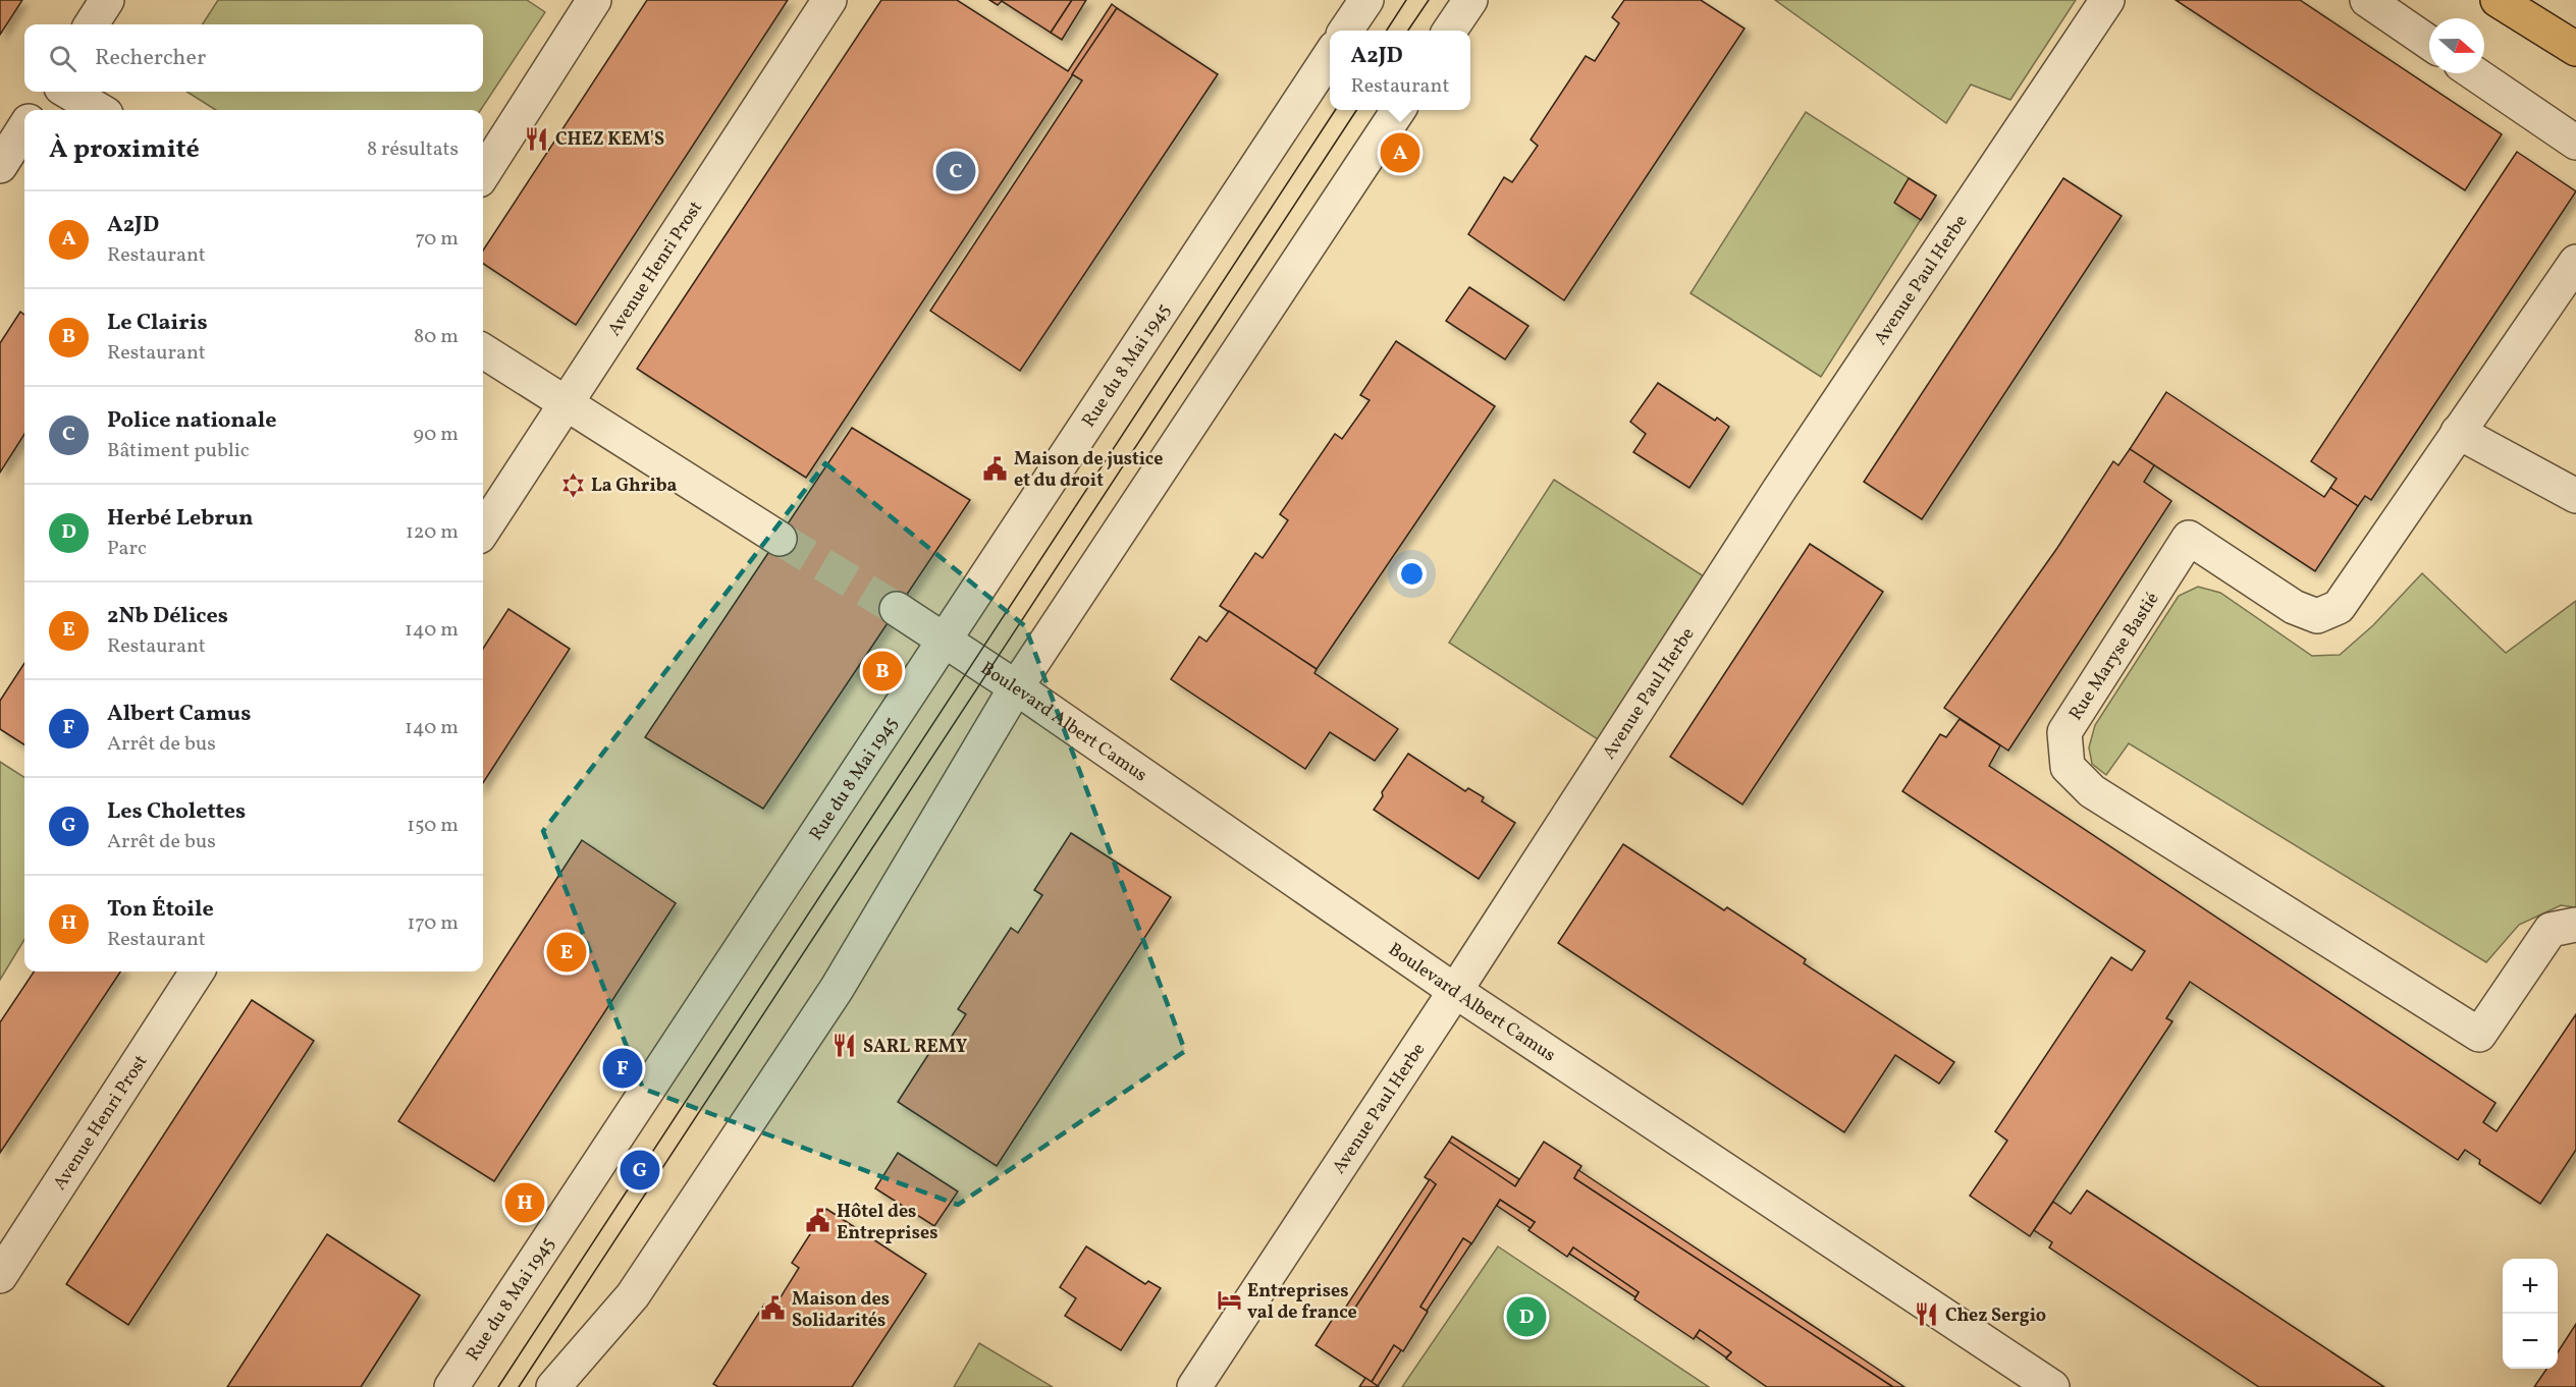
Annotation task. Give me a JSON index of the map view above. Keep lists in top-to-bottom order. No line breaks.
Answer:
{"streets":{"street":["Avenue Henri Prost","Avenue Paul Herbe","Rue du 8 Mai 1945","Rue Maryse Bastié","Boulevard Albert Camus"]},"crossings":[["Avenue Paul Herbe","Boulevard Albert Camus"],["Rue du 8 Mai 1945","Boulevard Albert Camus"]],"places":{"restaurant":["CHEZ KEM'S","SARL REMY","Chez Sergio"],"public building":["Maison de justice et du droit","Hôtel des Entreprises","Maison des Solidarités"],"synagogue":["La Ghriba"],"hotel":["Entreprises val de france"]},"north":"right","page":{"search":"Rechercher","popup":["A2JD","Restaurant"],"heading":["À proximité","8 résultats"],"pins":["A","C","B","E","F","G","H","D"],"list":[{"mark":"A","name":"A2JD","note":"Restaurant","value":"70 m"},{"mark":"B","name":"Le Clairis","note":"Restaurant","value":"80 m"},{"mark":"C","name":"Police nationale","note":"Bâtiment public","value":"90 m"},{"mark":"D","name":"Herbé Lebrun","note":"Parc","value":"120 m"},{"mark":"E","name":"2Nb Délices","note":"Restaurant","value":"140 m"},{"mark":"F","name":"Albert Camus","note":"Arrêt de bus","value":"140 m"},{"mark":"G","name":"Les Cholettes","note":"Arrêt de bus","value":"150 m"},{"mark":"H","name":"Ton Étoile","note":"Restaurant","value":"170 m"}],"map_buttons":["+","−"]}}
